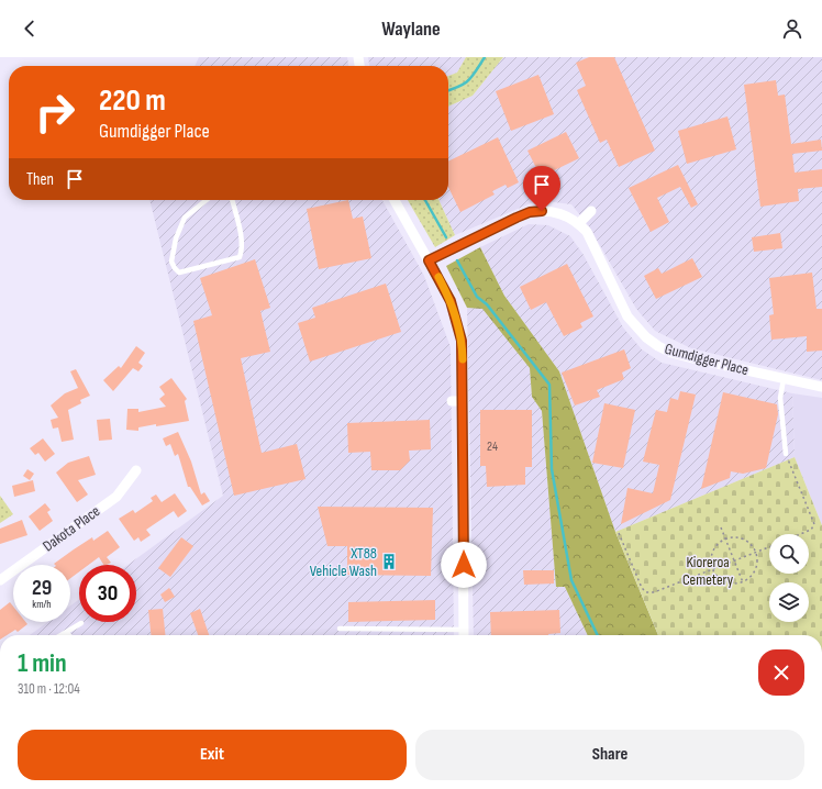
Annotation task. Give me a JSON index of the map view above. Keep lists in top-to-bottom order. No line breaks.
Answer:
{"streets":{"street":["Gumdigger Place","Dakota Place"]},"parks":["Kioreroa Cemetery"],"places":{"building":["XT88 Vehicle Wash"]},"house_numbers":["24"],"page":{"header":"Waylane","turn":["220 m","Gumdigger Place"],"then":"Then","speed":"29 km/h","limit":"30","heading":["1 min","310 m · 12:04"],"buttons":["Exit","Share"]}}
